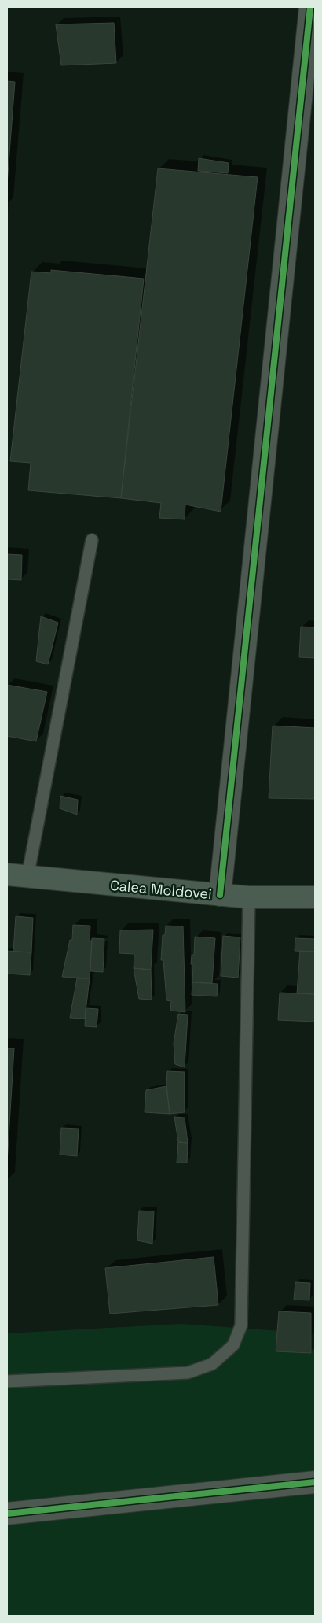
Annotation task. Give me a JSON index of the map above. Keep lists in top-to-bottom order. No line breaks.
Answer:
{"streets":{"main road":["Calea Moldovei"]}}
